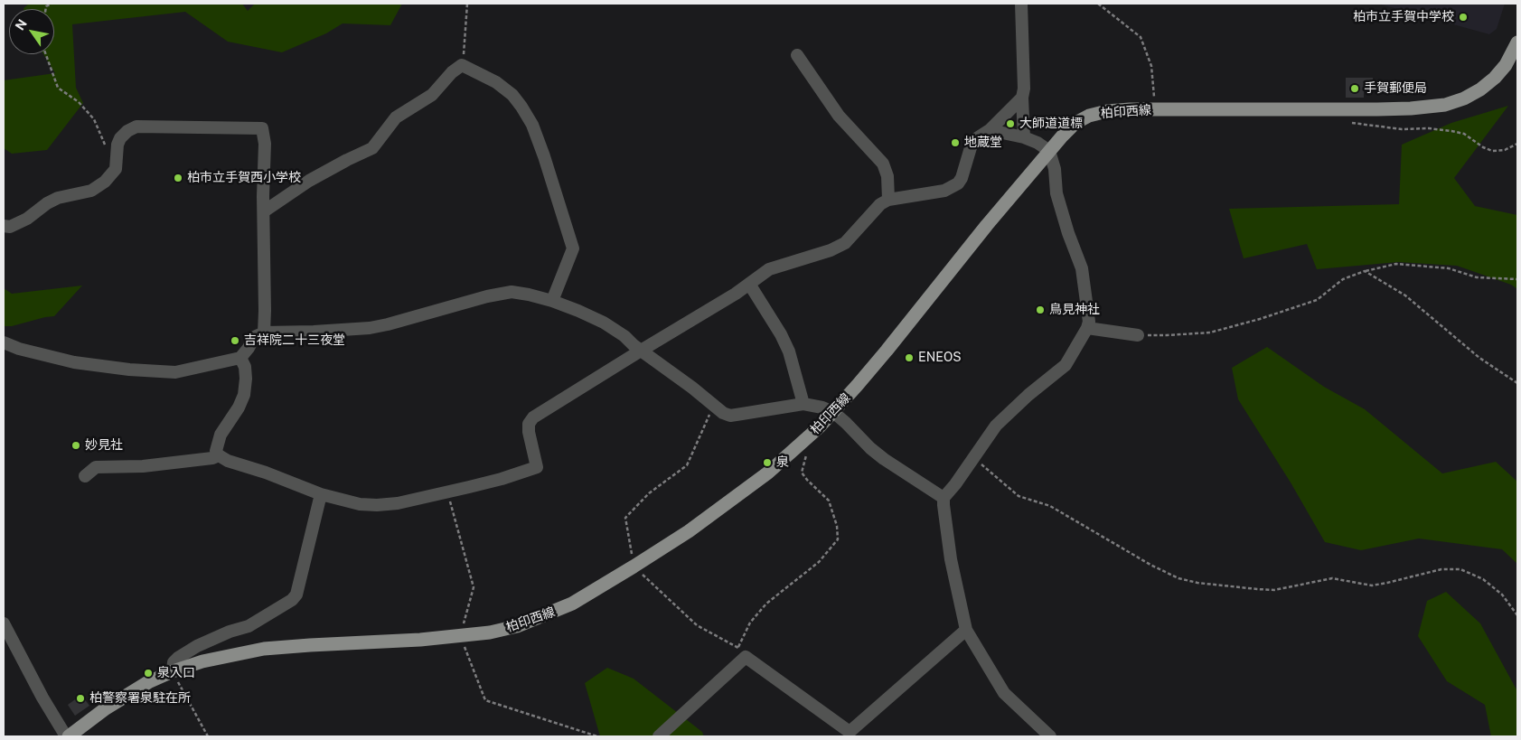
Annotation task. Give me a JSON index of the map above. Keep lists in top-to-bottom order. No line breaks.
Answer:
{"streets":{"main road":["柏印西線"]},"places":["柏市立手賀中学校","手賀郵便局","大師道道標","地蔵堂","柏市立手賀西小学校","鳥見神社","吉祥院二十三夜堂","ENEOS","妙見社","泉","泉入口","柏警察署泉駐在所"],"north":"top left"}
